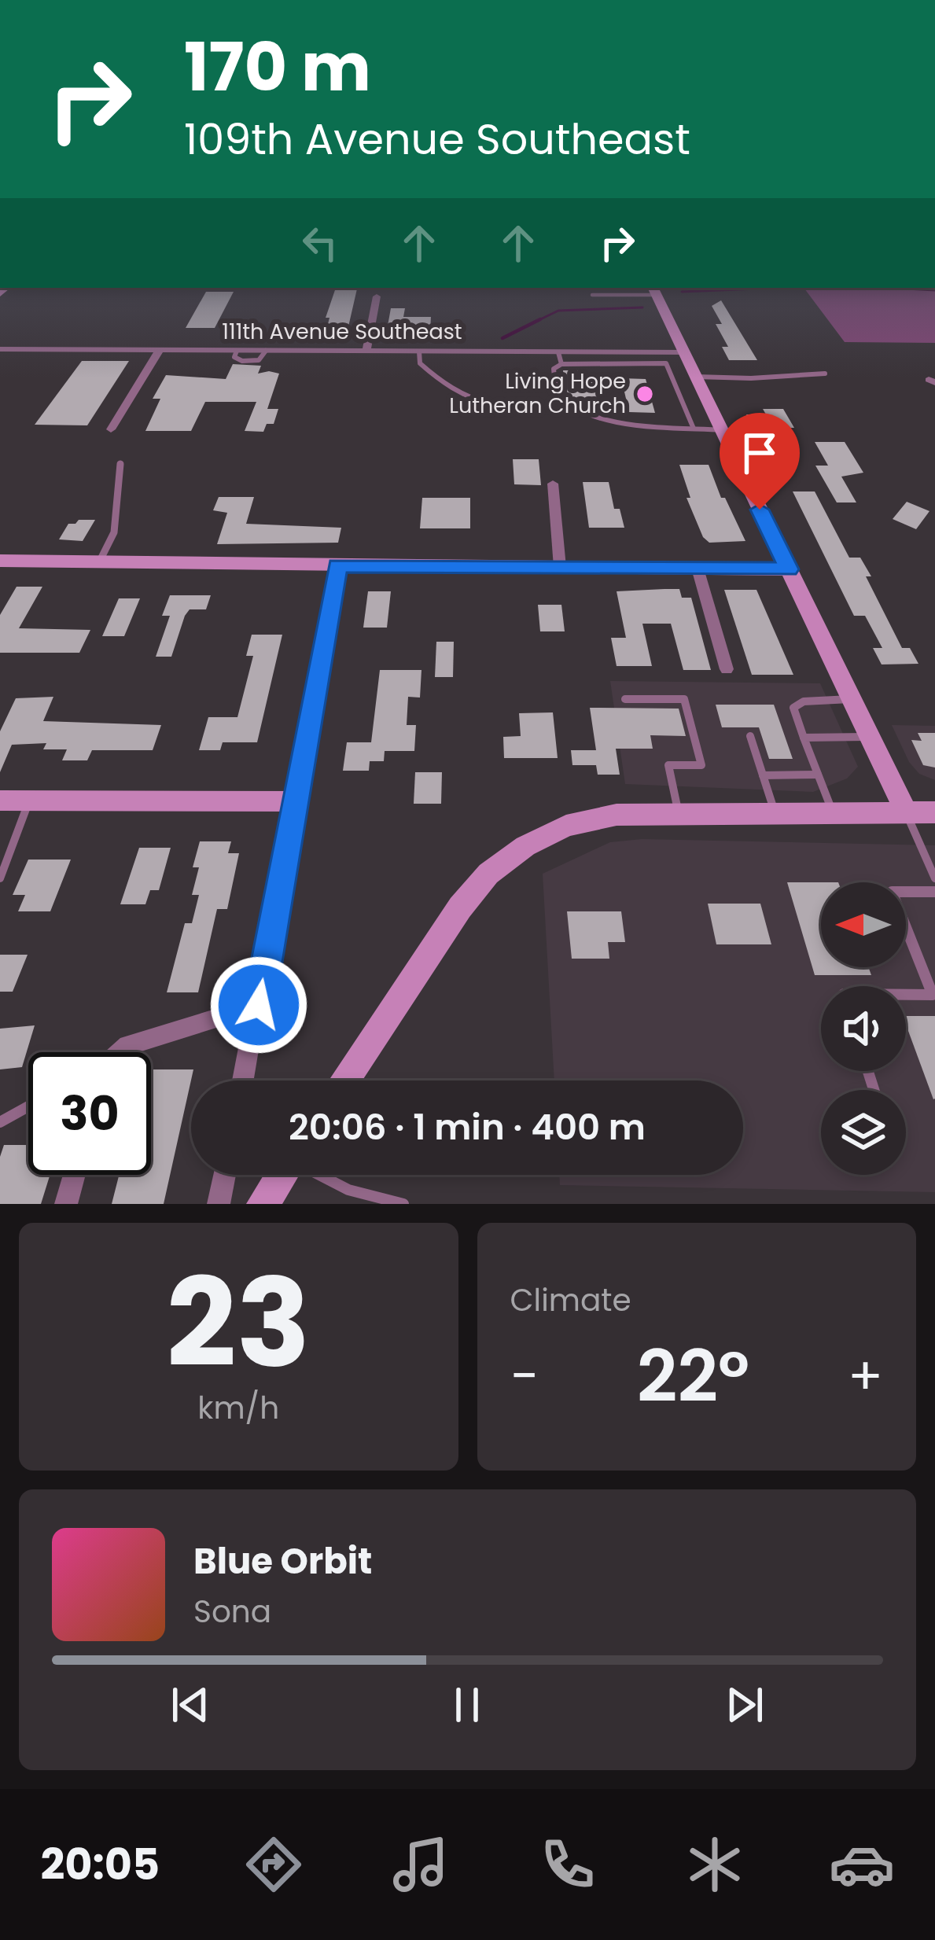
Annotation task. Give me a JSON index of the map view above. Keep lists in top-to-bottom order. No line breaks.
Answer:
{"streets":{"street":["111th Avenue Southeast"]},"places":["Living Hope Lutheran Church"],"north":"left","page":{"turn":["170 m","109th Avenue Southeast"],"limit":"30","trip":"20:06 · 1 min · 400 m","tile":[["23","km/h"],"Climate"],"heat":["−","22°","+"],"song":["Blue Orbit","Sona"],"tabs":"20:05"}}
